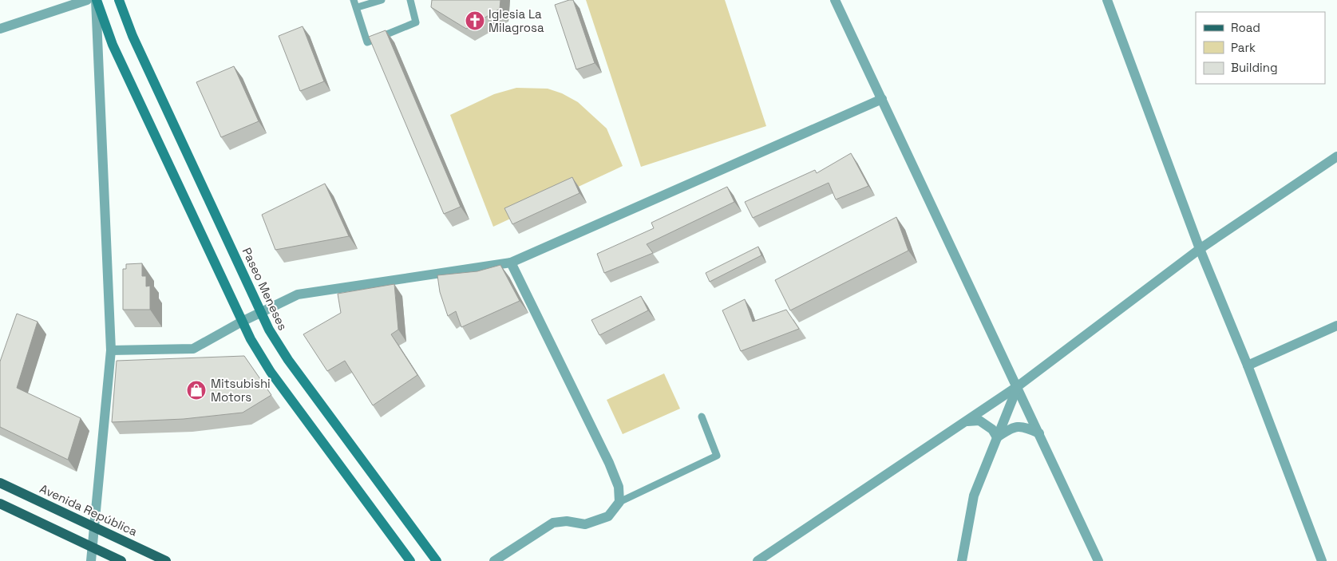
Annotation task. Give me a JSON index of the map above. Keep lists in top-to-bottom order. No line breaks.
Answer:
{"streets":{"main road":["Avenida República"],"street":["Paseo Meneses"]},"places":{"church":["Iglesia La Milagrosa"],"shop":["Mitsubishi Motors"]},"legend":["Road","Park","Building"]}
